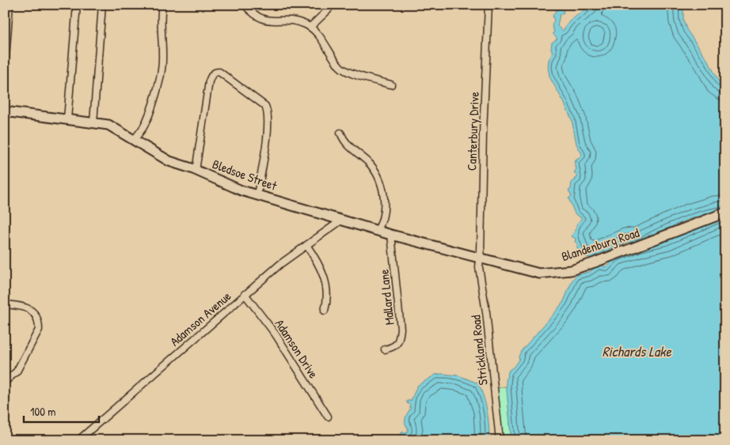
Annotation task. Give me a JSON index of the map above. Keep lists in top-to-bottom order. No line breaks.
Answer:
{"streets":{"street":["Canterbury Drive","Bledsoe Street","Blandenburg Road","Mallard Lane","Adamson Avenue","Adamson Drive","Strickland Road"]},"crossings":[["Canterbury Drive","Bledsoe Street"],["Canterbury Drive","Blandenburg Road"],["Canterbury Drive","Strickland Road"],["Bledsoe Street","Blandenburg Road"],["Bledsoe Street","Mallard Lane"],["Bledsoe Street","Adamson Avenue"],["Bledsoe Street","Strickland Road"],["Blandenburg Road","Strickland Road"],["Adamson Avenue","Adamson Drive"]],"water":["Richards Lake"],"scale_bar":"100 m"}
